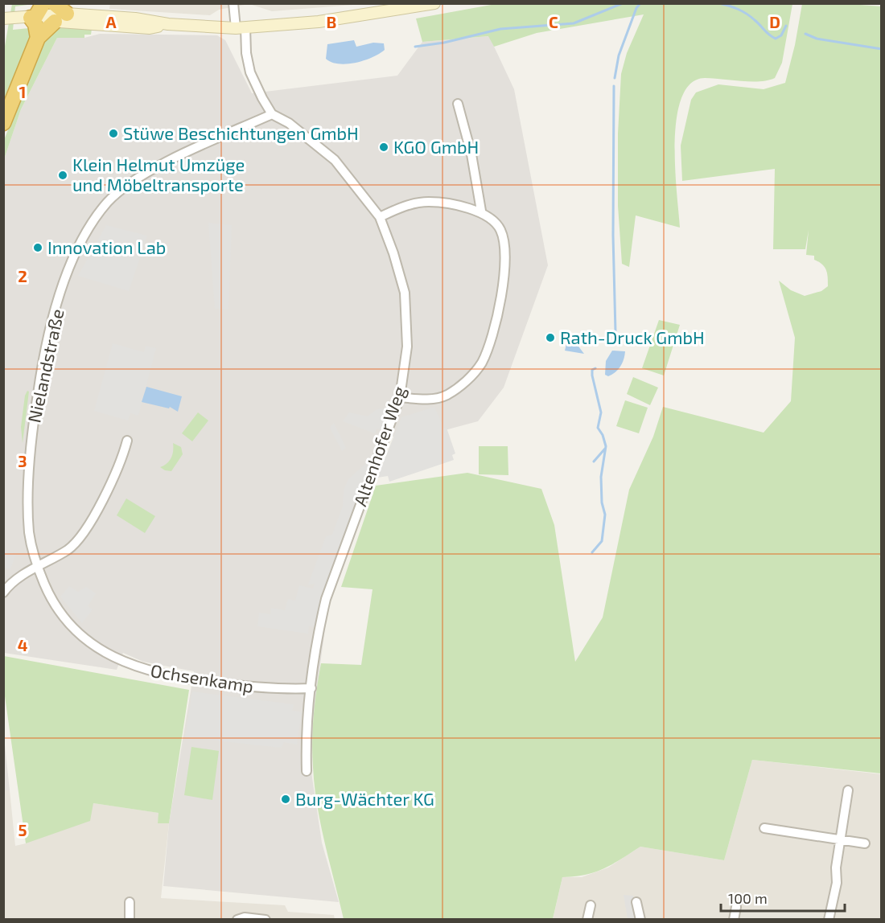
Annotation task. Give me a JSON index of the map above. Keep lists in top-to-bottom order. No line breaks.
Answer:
{"streets":{"street":["Nielandstraße","Altenhofer Weg","Ochsenkamp"]},"crossings":[["Nielandstraße","Altenhofer Weg"],["Nielandstraße","Ochsenkamp"],["Altenhofer Weg","Ochsenkamp"]],"places":["Stüwe Beschichtungen GmbH","KGO GmbH","Klein Helmut Umzüge und Möbeltransporte","Innovation Lab","Rath-Druck GmbH","Burg-Wächter KG"],"scale_bar":"100 m","grid":{"columns":["A","B","C","D"],"rows":["1","2","3","4","5"]}}
